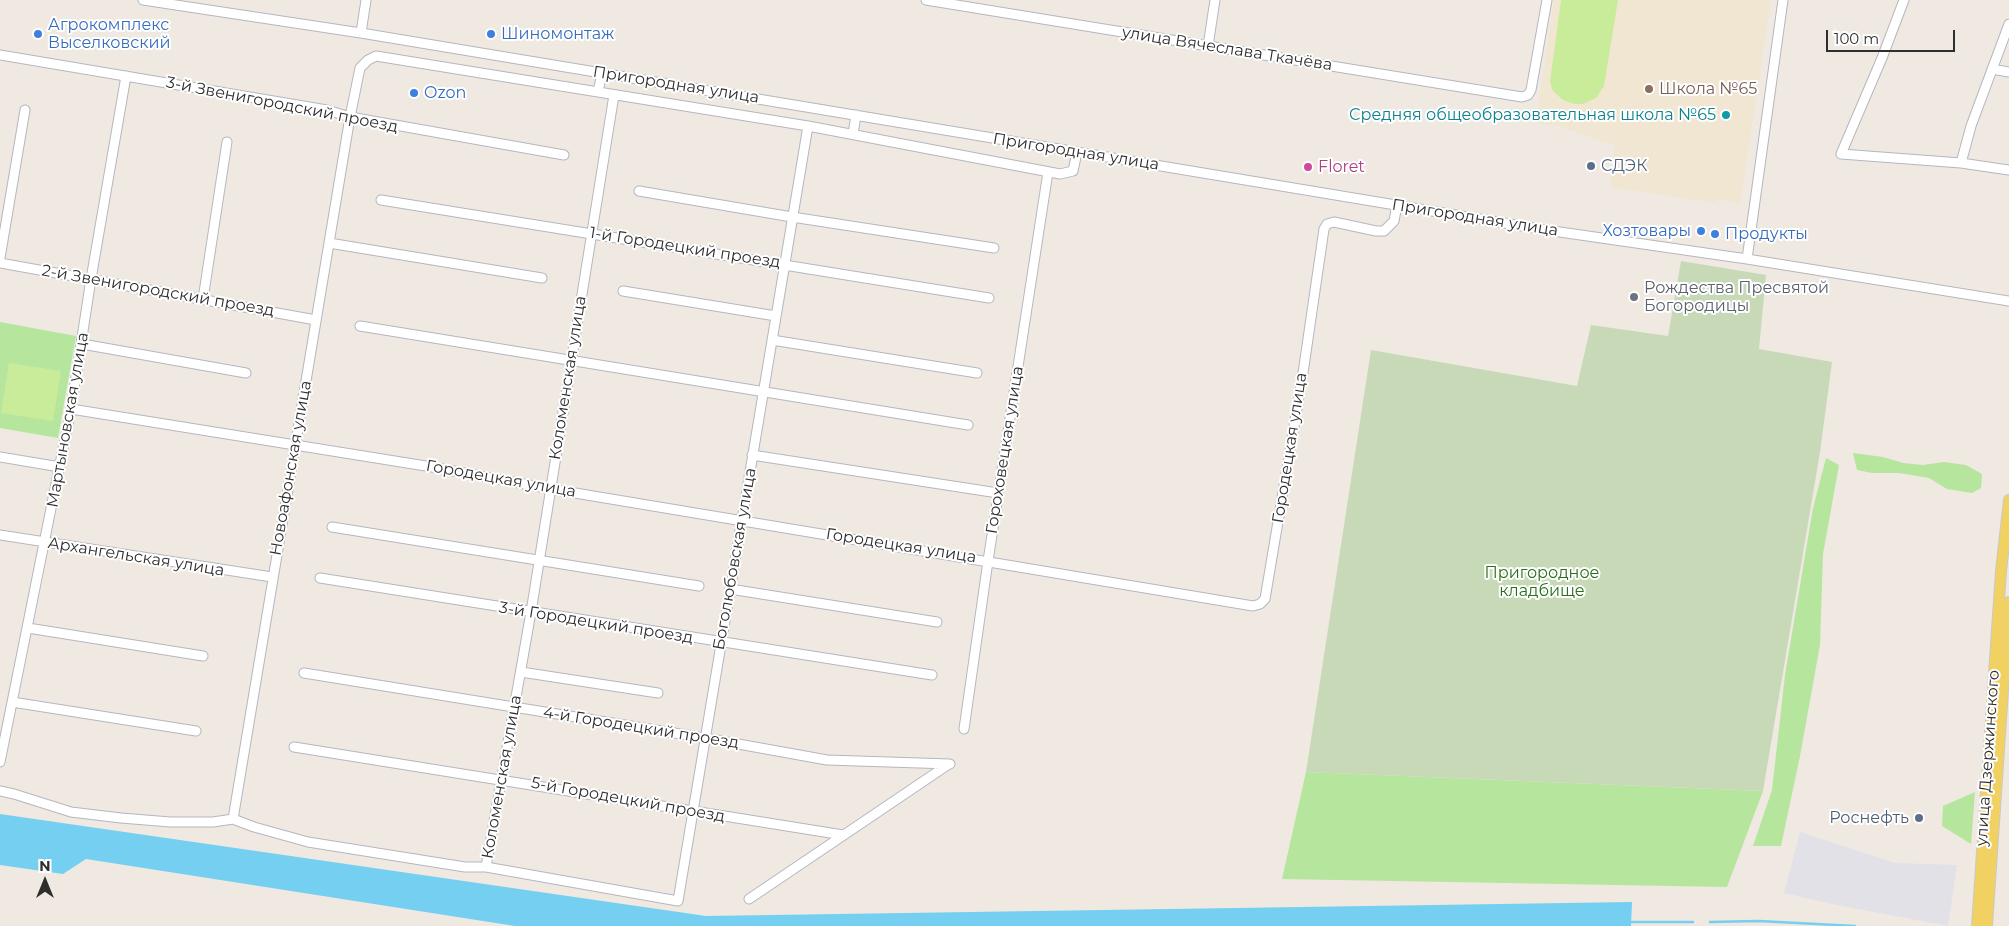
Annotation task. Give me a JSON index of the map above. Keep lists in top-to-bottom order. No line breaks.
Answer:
{"streets":{"main road":["улица Дзержинского"],"street":["улица Вячеслава Ткачёва","Пригородная улица","3-й Звенигородский проезд","1-й Городецкий проезд","2-й Звенигородский проезд","Коломенская улица","Мартыновская улица","Городецкая улица","Гороховецкая улица","Новоафонская улица","Архангельская улица","Боголюбовская улица","3-й Городецкий проезд","4-й Городецкий проезд","5-й Городецкий проезд"]},"crossings":[["Пригородная улица","Городецкая улица"],["Пригородная улица","Новоафонская улица"],["3-й Звенигородский проезд","Мартыновская улица"],["3-й Звенигородский проезд","Новоафонская улица"],["1-й Городецкий проезд","Коломенская улица"],["1-й Городецкий проезд","Боголюбовская улица"],["2-й Звенигородский проезд","Мартыновская улица"],["2-й Звенигородский проезд","Новоафонская улица"],["Коломенская улица","Городецкая улица"],["Коломенская улица","Новоафонская улица"],["Коломенская улица","Боголюбовская улица"],["Коломенская улица","3-й Городецкий проезд"],["Коломенская улица","4-й Городецкий проезд"],["Коломенская улица","5-й Городецкий проезд"],["Мартыновская улица","Городецкая улица"],["Мартыновская улица","Архангельская улица"],["Городецкая улица","Гороховецкая улица"],["Городецкая улица","Новоафонская улица"],["Городецкая улица","Боголюбовская улица"],["Гороховецкая улица","Новоафонская улица"],["Новоафонская улица","Архангельская улица"],["Новоафонская улица","Боголюбовская улица"],["Боголюбовская улица","3-й Городецкий проезд"],["Боголюбовская улица","4-й Городецкий проезд"],["Боголюбовская улица","5-й Городецкий проезд"],["4-й Городецкий проезд","5-й Городецкий проезд"]],"parks":["Пригородное кладбище"],"places":["Агрокомплекс Выселковский","Шиномонтаж","Школа №65","Ozon","Средняя общеобразовательная школа №65","СДЭК","Floret","Хозтовары","Продукты","Рождества Пресвятой Богородицы","Роснефть"],"scale_bar":"100 m","north":"top"}
